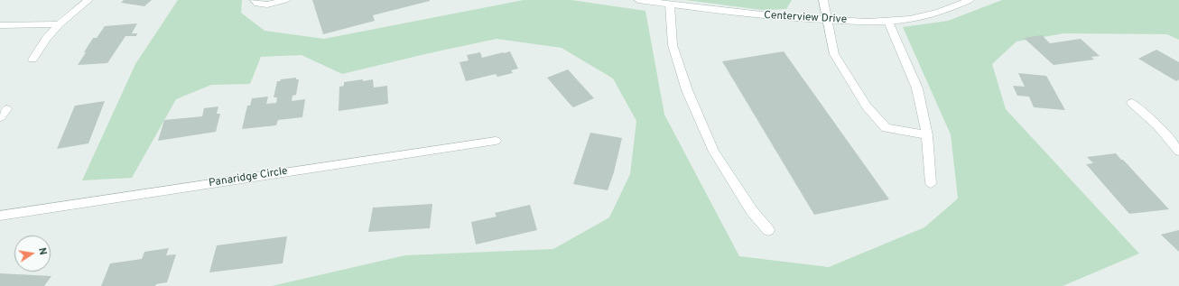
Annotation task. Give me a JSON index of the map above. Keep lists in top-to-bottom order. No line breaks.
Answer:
{"streets":{"street":["Centerview Drive","Panaridge Circle"]},"north":"right"}
